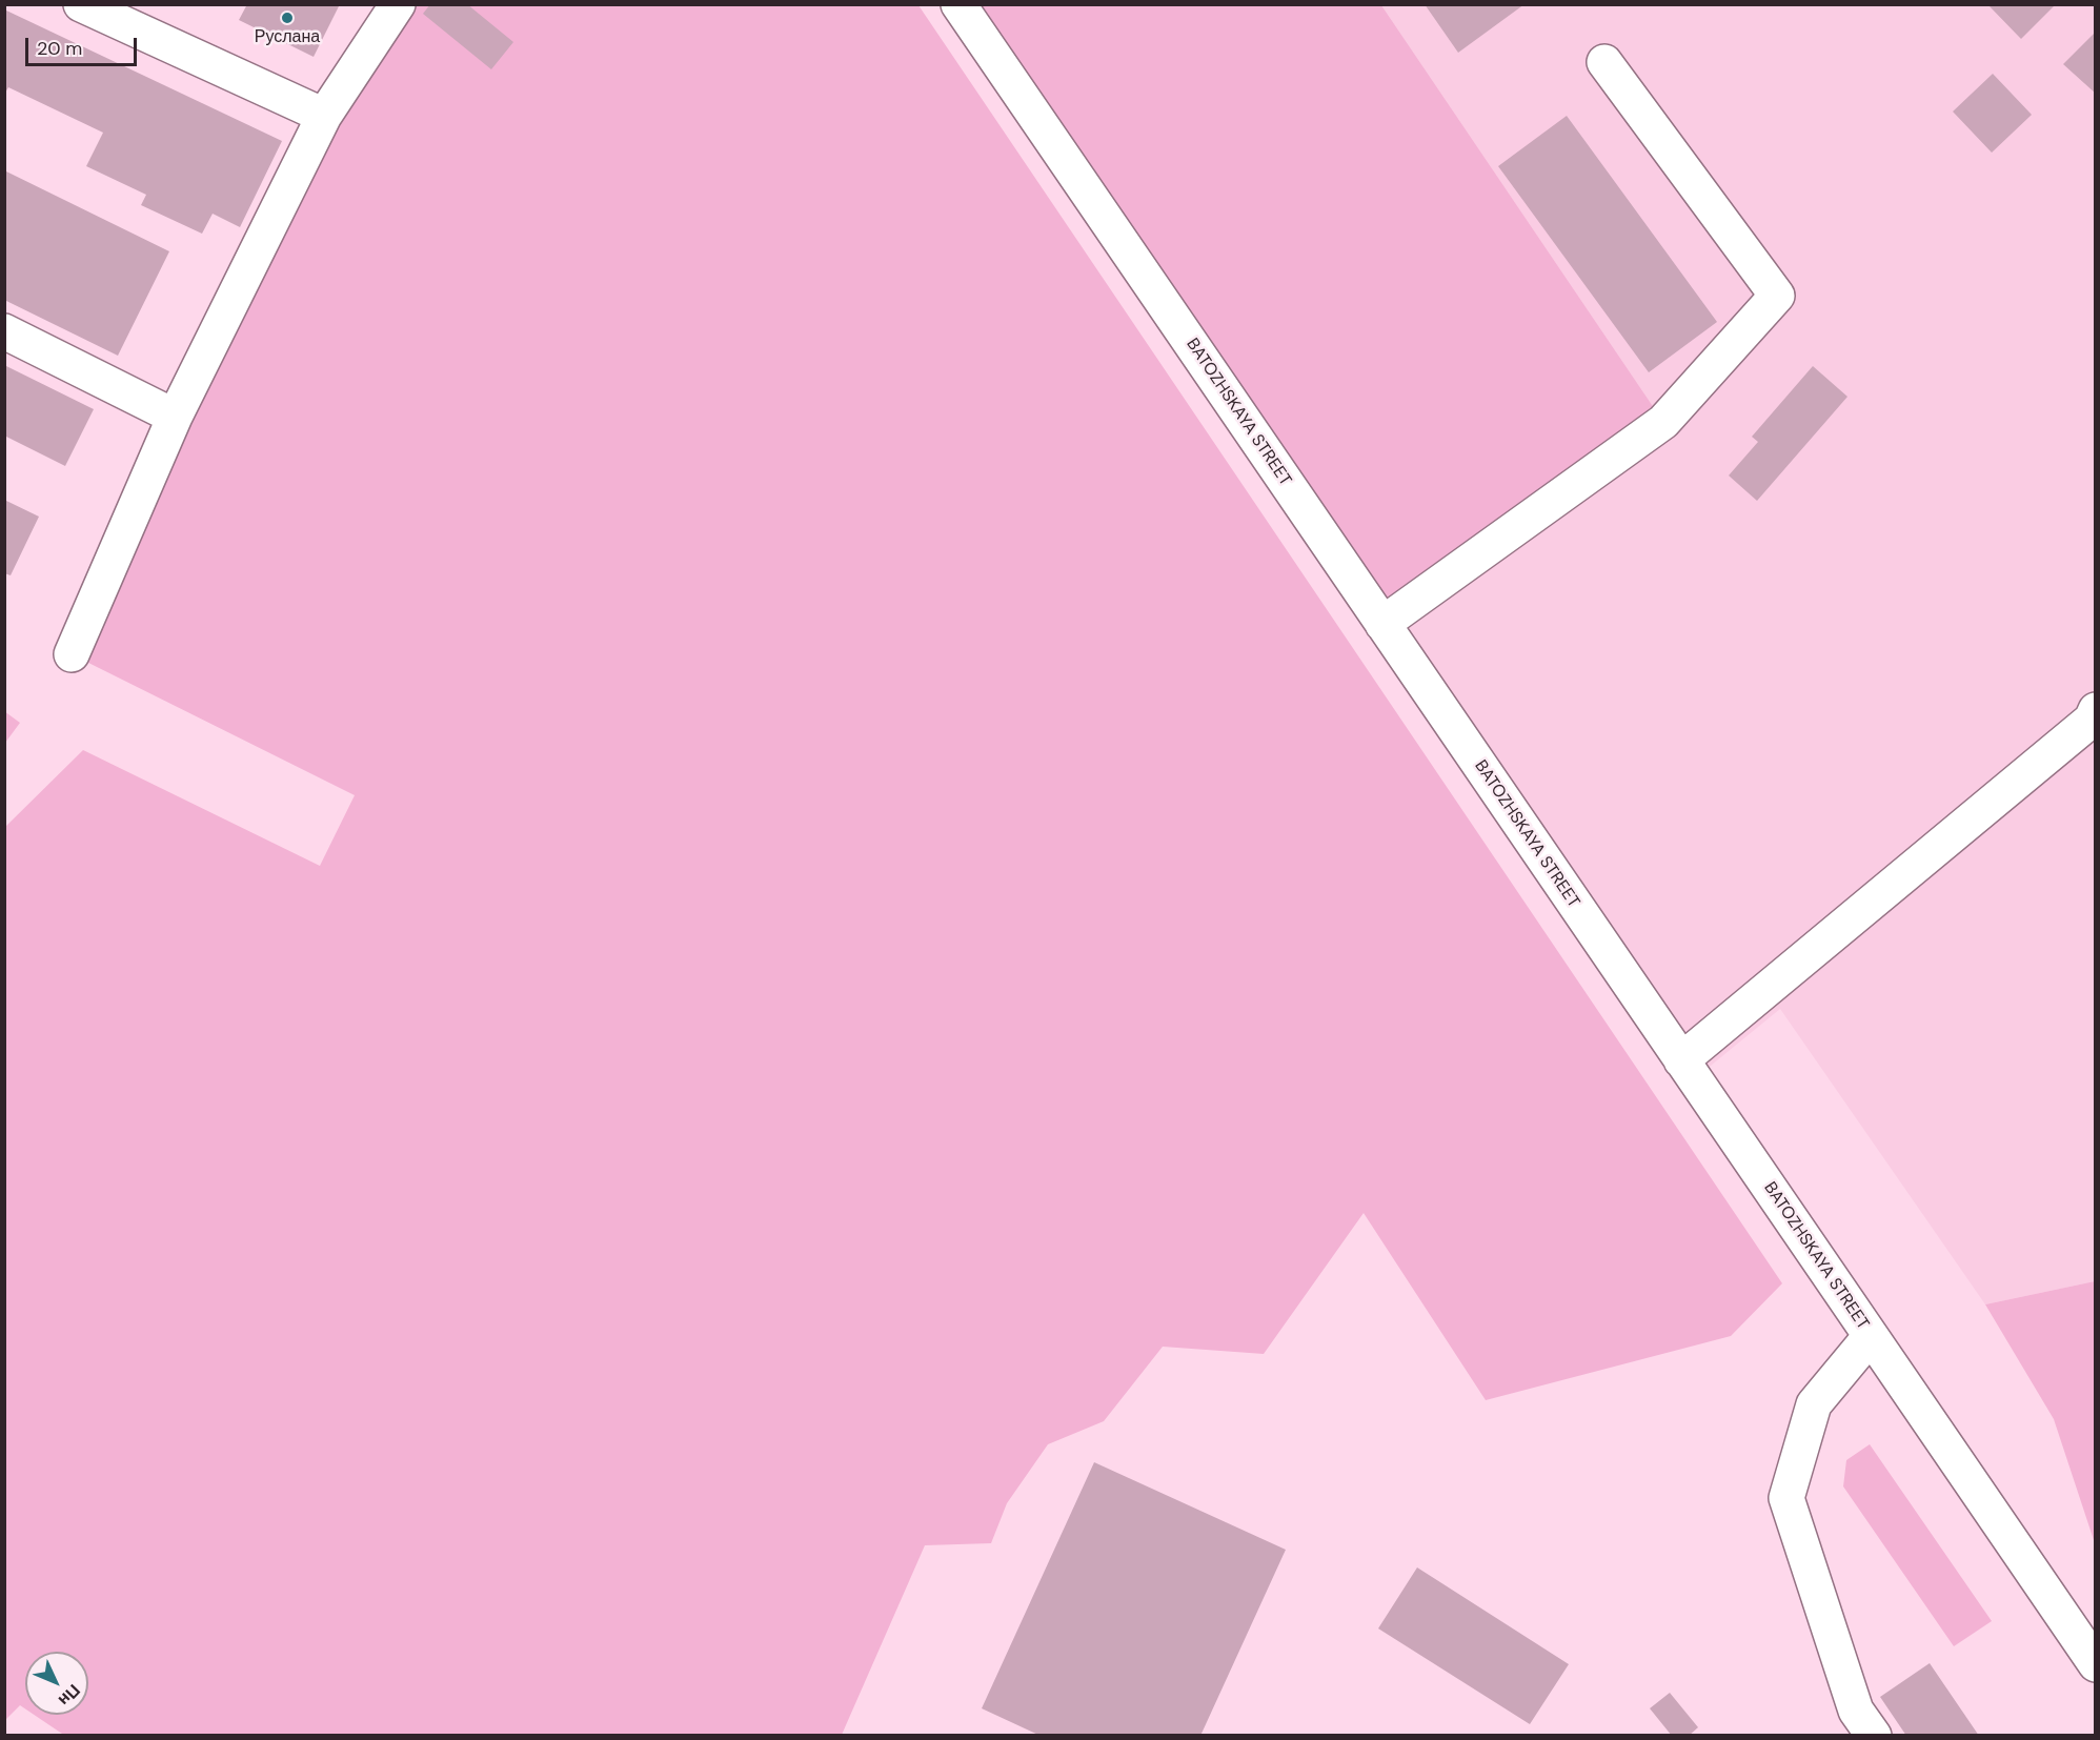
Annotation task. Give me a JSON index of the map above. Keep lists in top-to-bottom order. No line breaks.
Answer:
{"streets":{"street":["BATOZHSKAYA STREET"]},"places":["Руслана"],"scale_bar":"20 m","north":"bottom right"}
